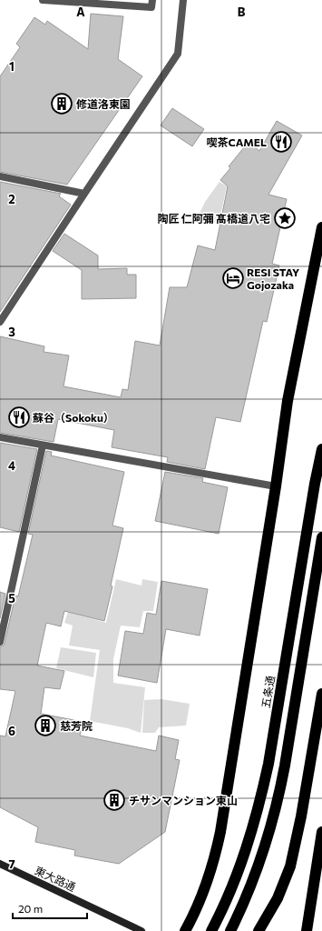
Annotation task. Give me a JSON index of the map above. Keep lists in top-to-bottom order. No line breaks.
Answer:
{"streets":{"highway":["五条通"],"main road":["東大路通"]},"places":{"building":["修道洛東園","慈芳院","チサンマンション東山"],"restaurant":["喫茶CAMEL","蘇谷（Sokoku）"],"place":["陶匠 仁阿彌 髙橋道八宅"],"hotel":["RESI STAY Gojozaka"]},"scale_bar":"20 m","grid":{"columns":["A","B"],"rows":["1","2","3","4","5","6","7"]}}
